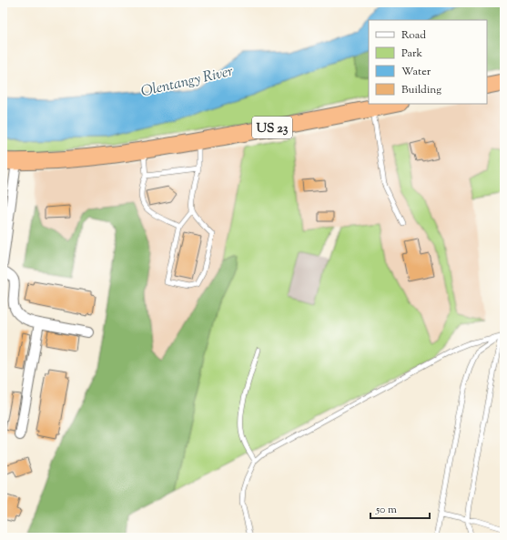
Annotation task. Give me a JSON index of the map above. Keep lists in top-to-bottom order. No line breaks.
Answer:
{"streets":{"highway":["US 23"]},"water":["Olentangy River"],"legend":["Road","Park","Water","Building"],"scale_bar":"50 m"}
